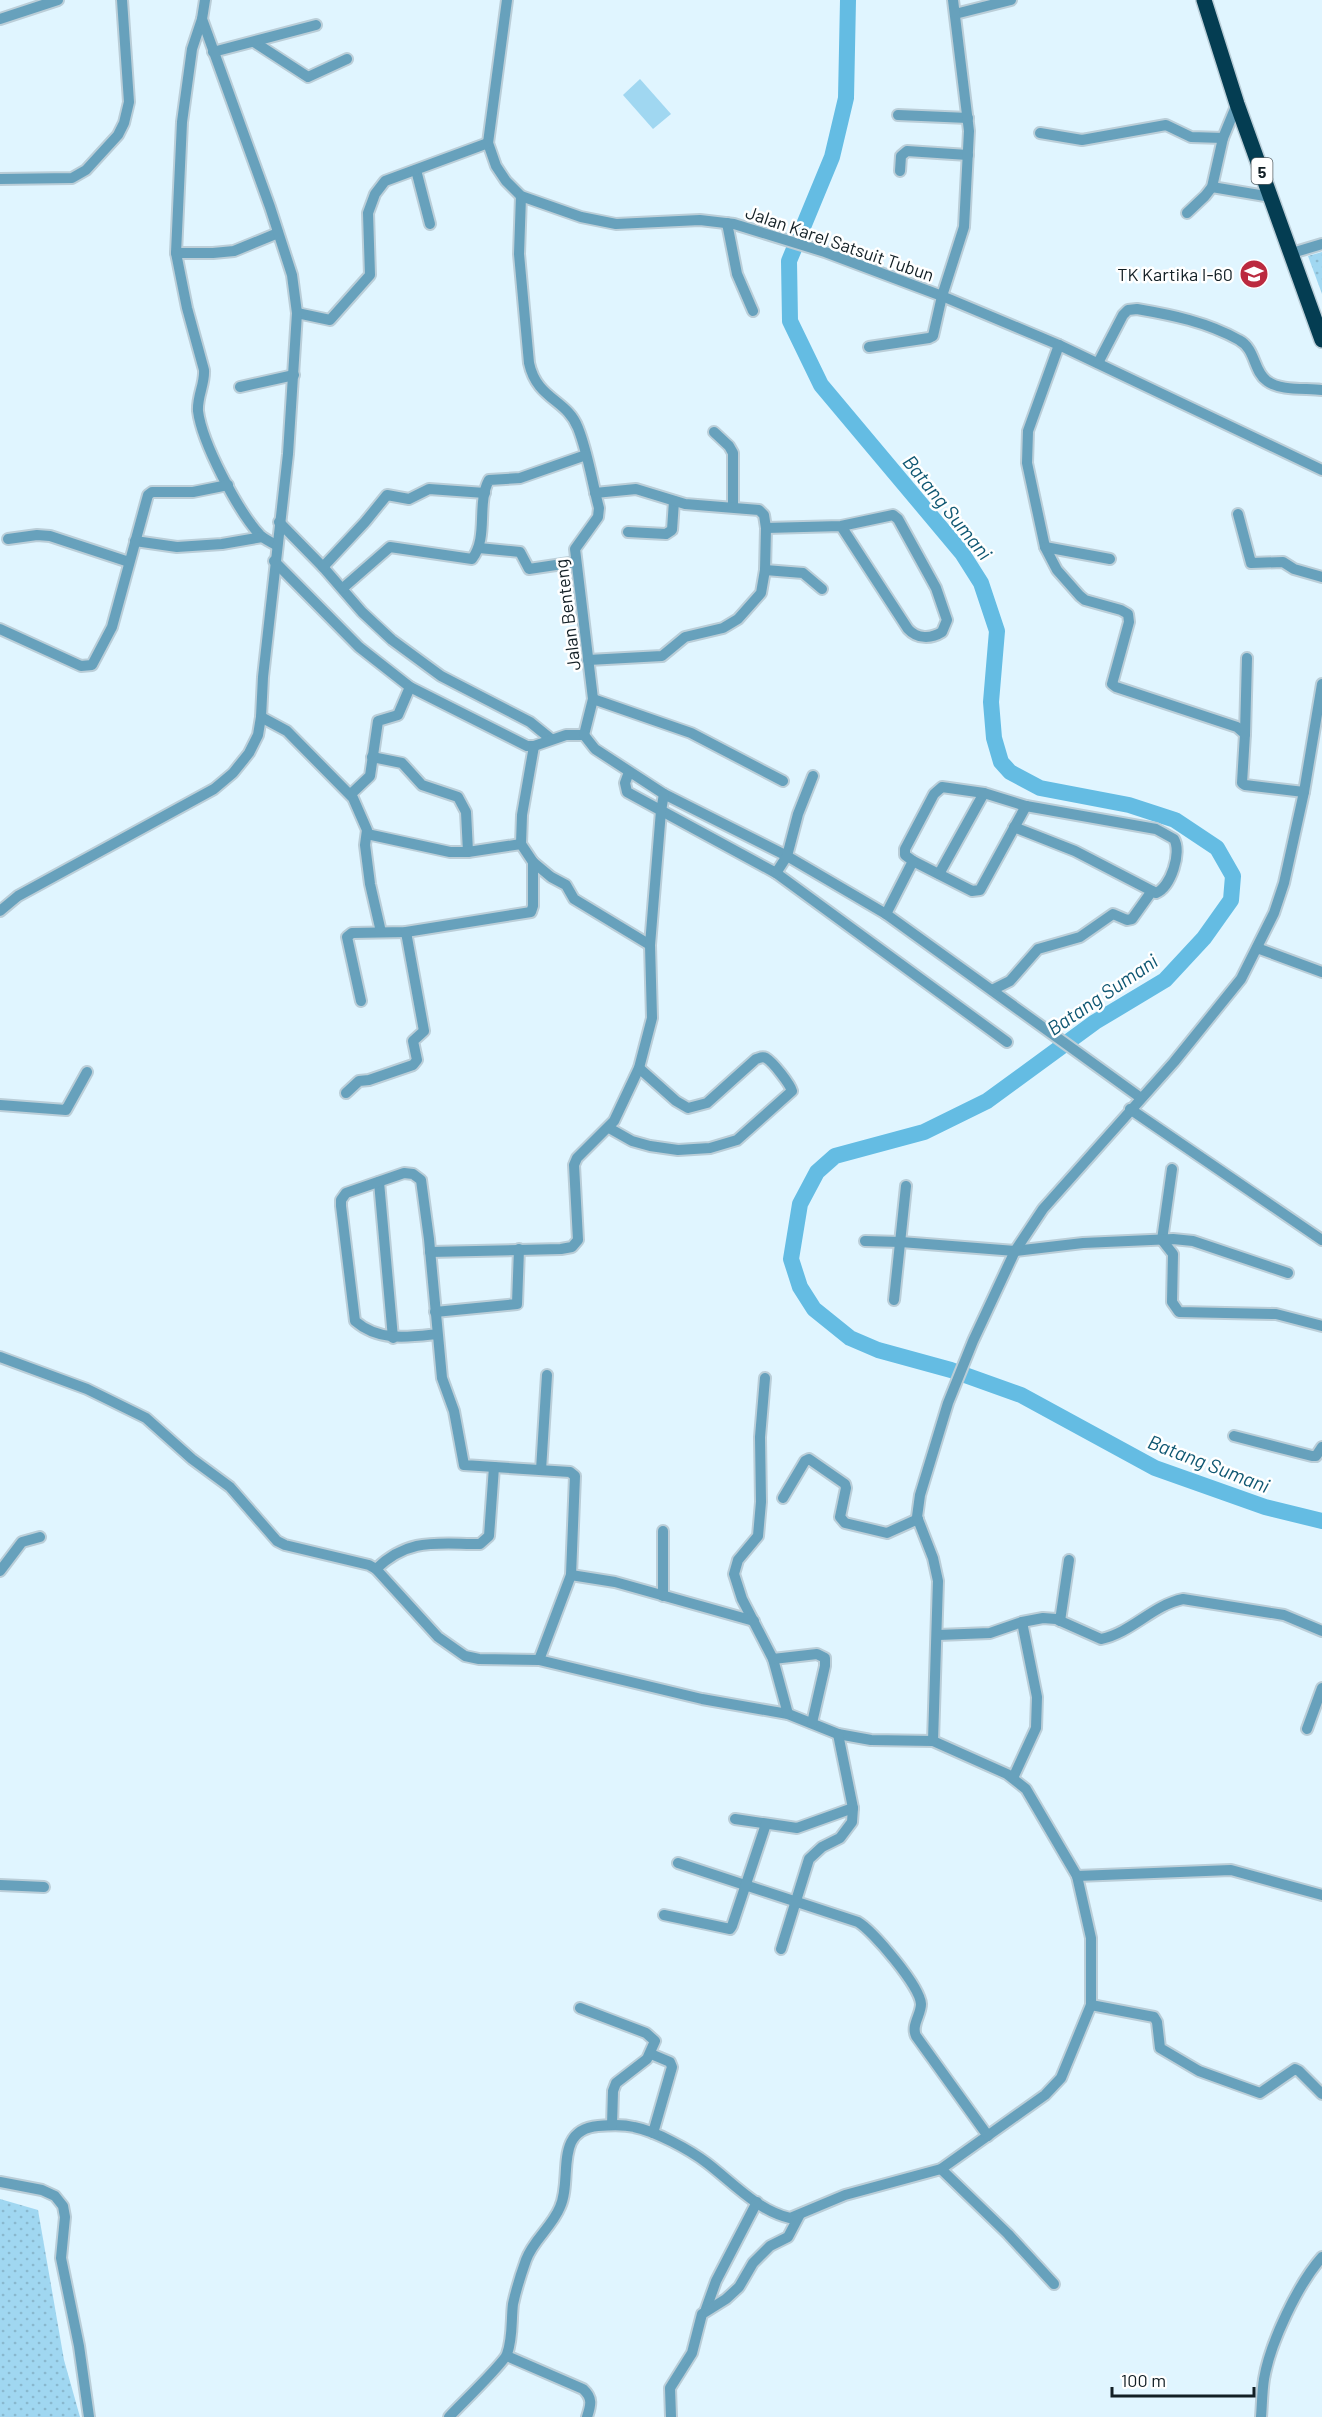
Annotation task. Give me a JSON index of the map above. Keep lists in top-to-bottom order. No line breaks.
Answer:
{"streets":{"highway":["5"],"street":["Jalan Karel Satsuit Tubun","Jalan Benteng"]},"crossings":[["Jalan Karel Satsuit Tubun","Jalan Benteng"]],"water":["Batang Sumani"],"places":{"school or university":["TK Kartika I-60"]},"scale_bar":"100 m"}
